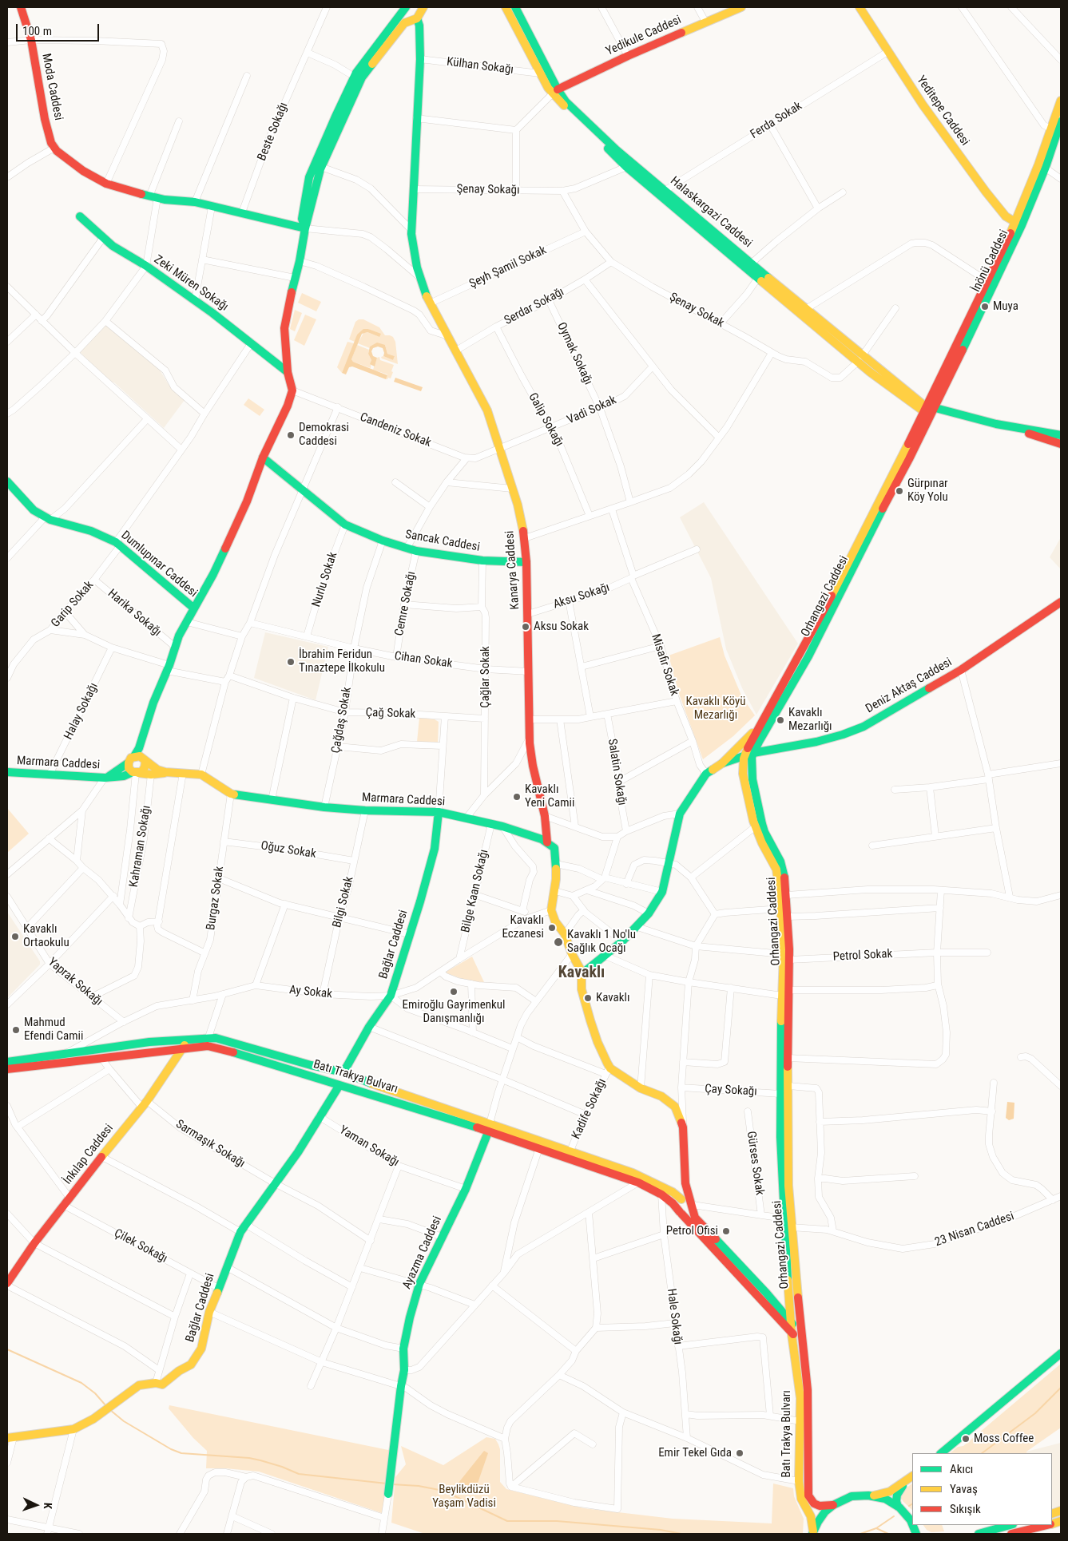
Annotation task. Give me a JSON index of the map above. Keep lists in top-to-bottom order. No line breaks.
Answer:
{"streets":{"main road":["Yedikule Caddesi","Moda Caddesi","Yeditepe Caddesi","Halaskargazi Caddesi","İnönü Caddesi","Zeki Müren Sokağı","Sancak Caddesi","Dumlupınar Caddesi","Kanarya Caddesi","Orhangazi Caddesi","Deniz Aktaş Caddesi","Marmara Caddesi","Bağlar Caddesi","Batı Trakya Bulvarı","İnkılap Caddesi","Ayazma Caddesi"],"street":["Külhan Sokağı","Ferda Sokak","Beste Sokağı","Şenay Sokağı","Şeyh Şamil Sokak","Serdar Sokağı","Şenay Sokak","Oymak Sokağı","Vadi Sokak","Galip Sokağı","Candeniz Sokak","Nurlu Sokak","Aksu Sokağı","Cemre Sokağı","Garip Sokak","Harika Sokağı","Cihan Sokak","Misafir Sokak","Çağlar Sokak","Halay Sokağı","Çağ Sokak","Çağdaş Sokak","Salatin Sokağı","Kahraman Sokağı","Oğuz Sokak","Bilge Kaan Sokağı","Burgaz Sokak","Bilgi Sokak","Petrol Sokak","Yaprak Sokağı","Ay Sokak","Çay Sokağı","Kadife Sokağı","Sarmaşık Sokağı","Yaman Sokağı","Gürses Sokak","23 Nisan Caddesi","Çilek Sokağı","Hale Sokağı"]},"crossings":[["Yedikule Caddesi","Halaskargazi Caddesi"],["Külhan Sokağı","Kanarya Caddesi"],["Yeditepe Caddesi","Ferda Sokak"],["Ferda Sokak","Halaskargazi Caddesi"],["Şenay Sokağı","Şenay Sokak"],["Şenay Sokağı","Kanarya Caddesi"],["İnönü Caddesi","Orhangazi Caddesi"],["Şeyh Şamil Sokak","Şenay Sokak"],["Şeyh Şamil Sokak","Kanarya Caddesi"],["Zeki Müren Sokağı","Garip Sokak"],["Serdar Sokağı","Şenay Sokak"],["Serdar Sokağı","Oymak Sokağı"],["Serdar Sokağı","Galip Sokağı"],["Serdar Sokağı","Kanarya Caddesi"],["Oymak Sokağı","Vadi Sokak"],["Vadi Sokak","Galip Sokağı"],["Vadi Sokak","Kanarya Caddesi"],["Sancak Caddesi","Kanarya Caddesi"],["Sancak Caddesi","Nurlu Sokak"],["Sancak Caddesi","Cemre Sokağı"],["Sancak Caddesi","Çağlar Sokak"],["Sancak Caddesi","Çağdaş Sokak"],["Dumlupınar Caddesi","Garip Sokak"],["Kanarya Caddesi","Aksu Sokağı"],["Kanarya Caddesi","Cihan Sokak"],["Kanarya Caddesi","Marmara Caddesi"],["Nurlu Sokak","Cihan Sokak"],["Aksu Sokağı","Misafir Sokak"],["Orhangazi Caddesi","Deniz Aktaş Caddesi"],["Orhangazi Caddesi","Petrol Sokak"],["Orhangazi Caddesi","Batı Trakya Bulvarı"],["Orhangazi Caddesi","Çay Sokağı"],["Orhangazi Caddesi","23 Nisan Caddesi"],["Cemre Sokağı","Cihan Sokak"],["Garip Sokak","Harika Sokağı"],["Cihan Sokak","Çağlar Sokak"],["Cihan Sokak","Çağdaş Sokak"],["Çağlar Sokak","Çağ Sokak"],["Halay Sokağı","Marmara Caddesi"],["Çağ Sokak","Çağdaş Sokak"],["Çağdaş Sokak","Marmara Caddesi"],["Marmara Caddesi","Kahraman Sokağı"],["Marmara Caddesi","Bilge Kaan Sokağı"],["Marmara Caddesi","Burgaz Sokak"],["Marmara Caddesi","Bilgi Sokak"],["Marmara Caddesi","Bağlar Caddesi"],["Oğuz Sokak","Burgaz Sokak"],["Oğuz Sokak","Bilgi Sokak"],["Bilge Kaan Sokağı","Ay Sokak"],["Burgaz Sokak","Ay Sokak"],["Bilgi Sokak","Ay Sokak"],["Bağlar Caddesi","Ay Sokak"],["Bağlar Caddesi","Batı Trakya Bulvarı"],["Bağlar Caddesi","Sarmaşık Sokağı"],["Bağlar Caddesi","Yaman Sokağı"],["Bağlar Caddesi","Çilek Sokağı"],["Yaprak Sokağı","Ay Sokak"],["Ay Sokak","Batı Trakya Bulvarı"],["Batı Trakya Bulvarı","Kadife Sokağı"],["Batı Trakya Bulvarı","Sarmaşık Sokağı"],["Batı Trakya Bulvarı","İnkılap Caddesi"],["Batı Trakya Bulvarı","Ayazma Caddesi"],["Batı Trakya Bulvarı","Hale Sokağı"],["Sarmaşık Sokağı","İnkılap Caddesi"],["Yaman Sokağı","Ayazma Caddesi"],["İnkılap Caddesi","Çilek Sokağı"]],"districts":["Kavaklı"],"parks":["Kavaklı Köyü Mezarlığı","Beylikdüzü Yaşam Vadisi"],"places":["Muya","Demokrasi Caddesi","Gürpınar Köy Yolu","Aksu Sokak","İbrahim Feridun Tınaztepe İlkokulu","Kavaklı Mezarlığı","Kavaklı Yeni Camii","Kavaklı Eczanesi","Kavaklı Ortaokulu","Kavaklı 1 No'lu Sağlık Ocağı","Emiroğlu Gayrimenkul Danışmanlığı","Kavaklı","Mahmud Efendi Camii","Petrol Ofisi","Moss Coffee","Emir Tekel Gıda"],"legend":["Akıcı","Yavaş","Sıkışık"],"scale_bar":"100 m","north":"right"}
